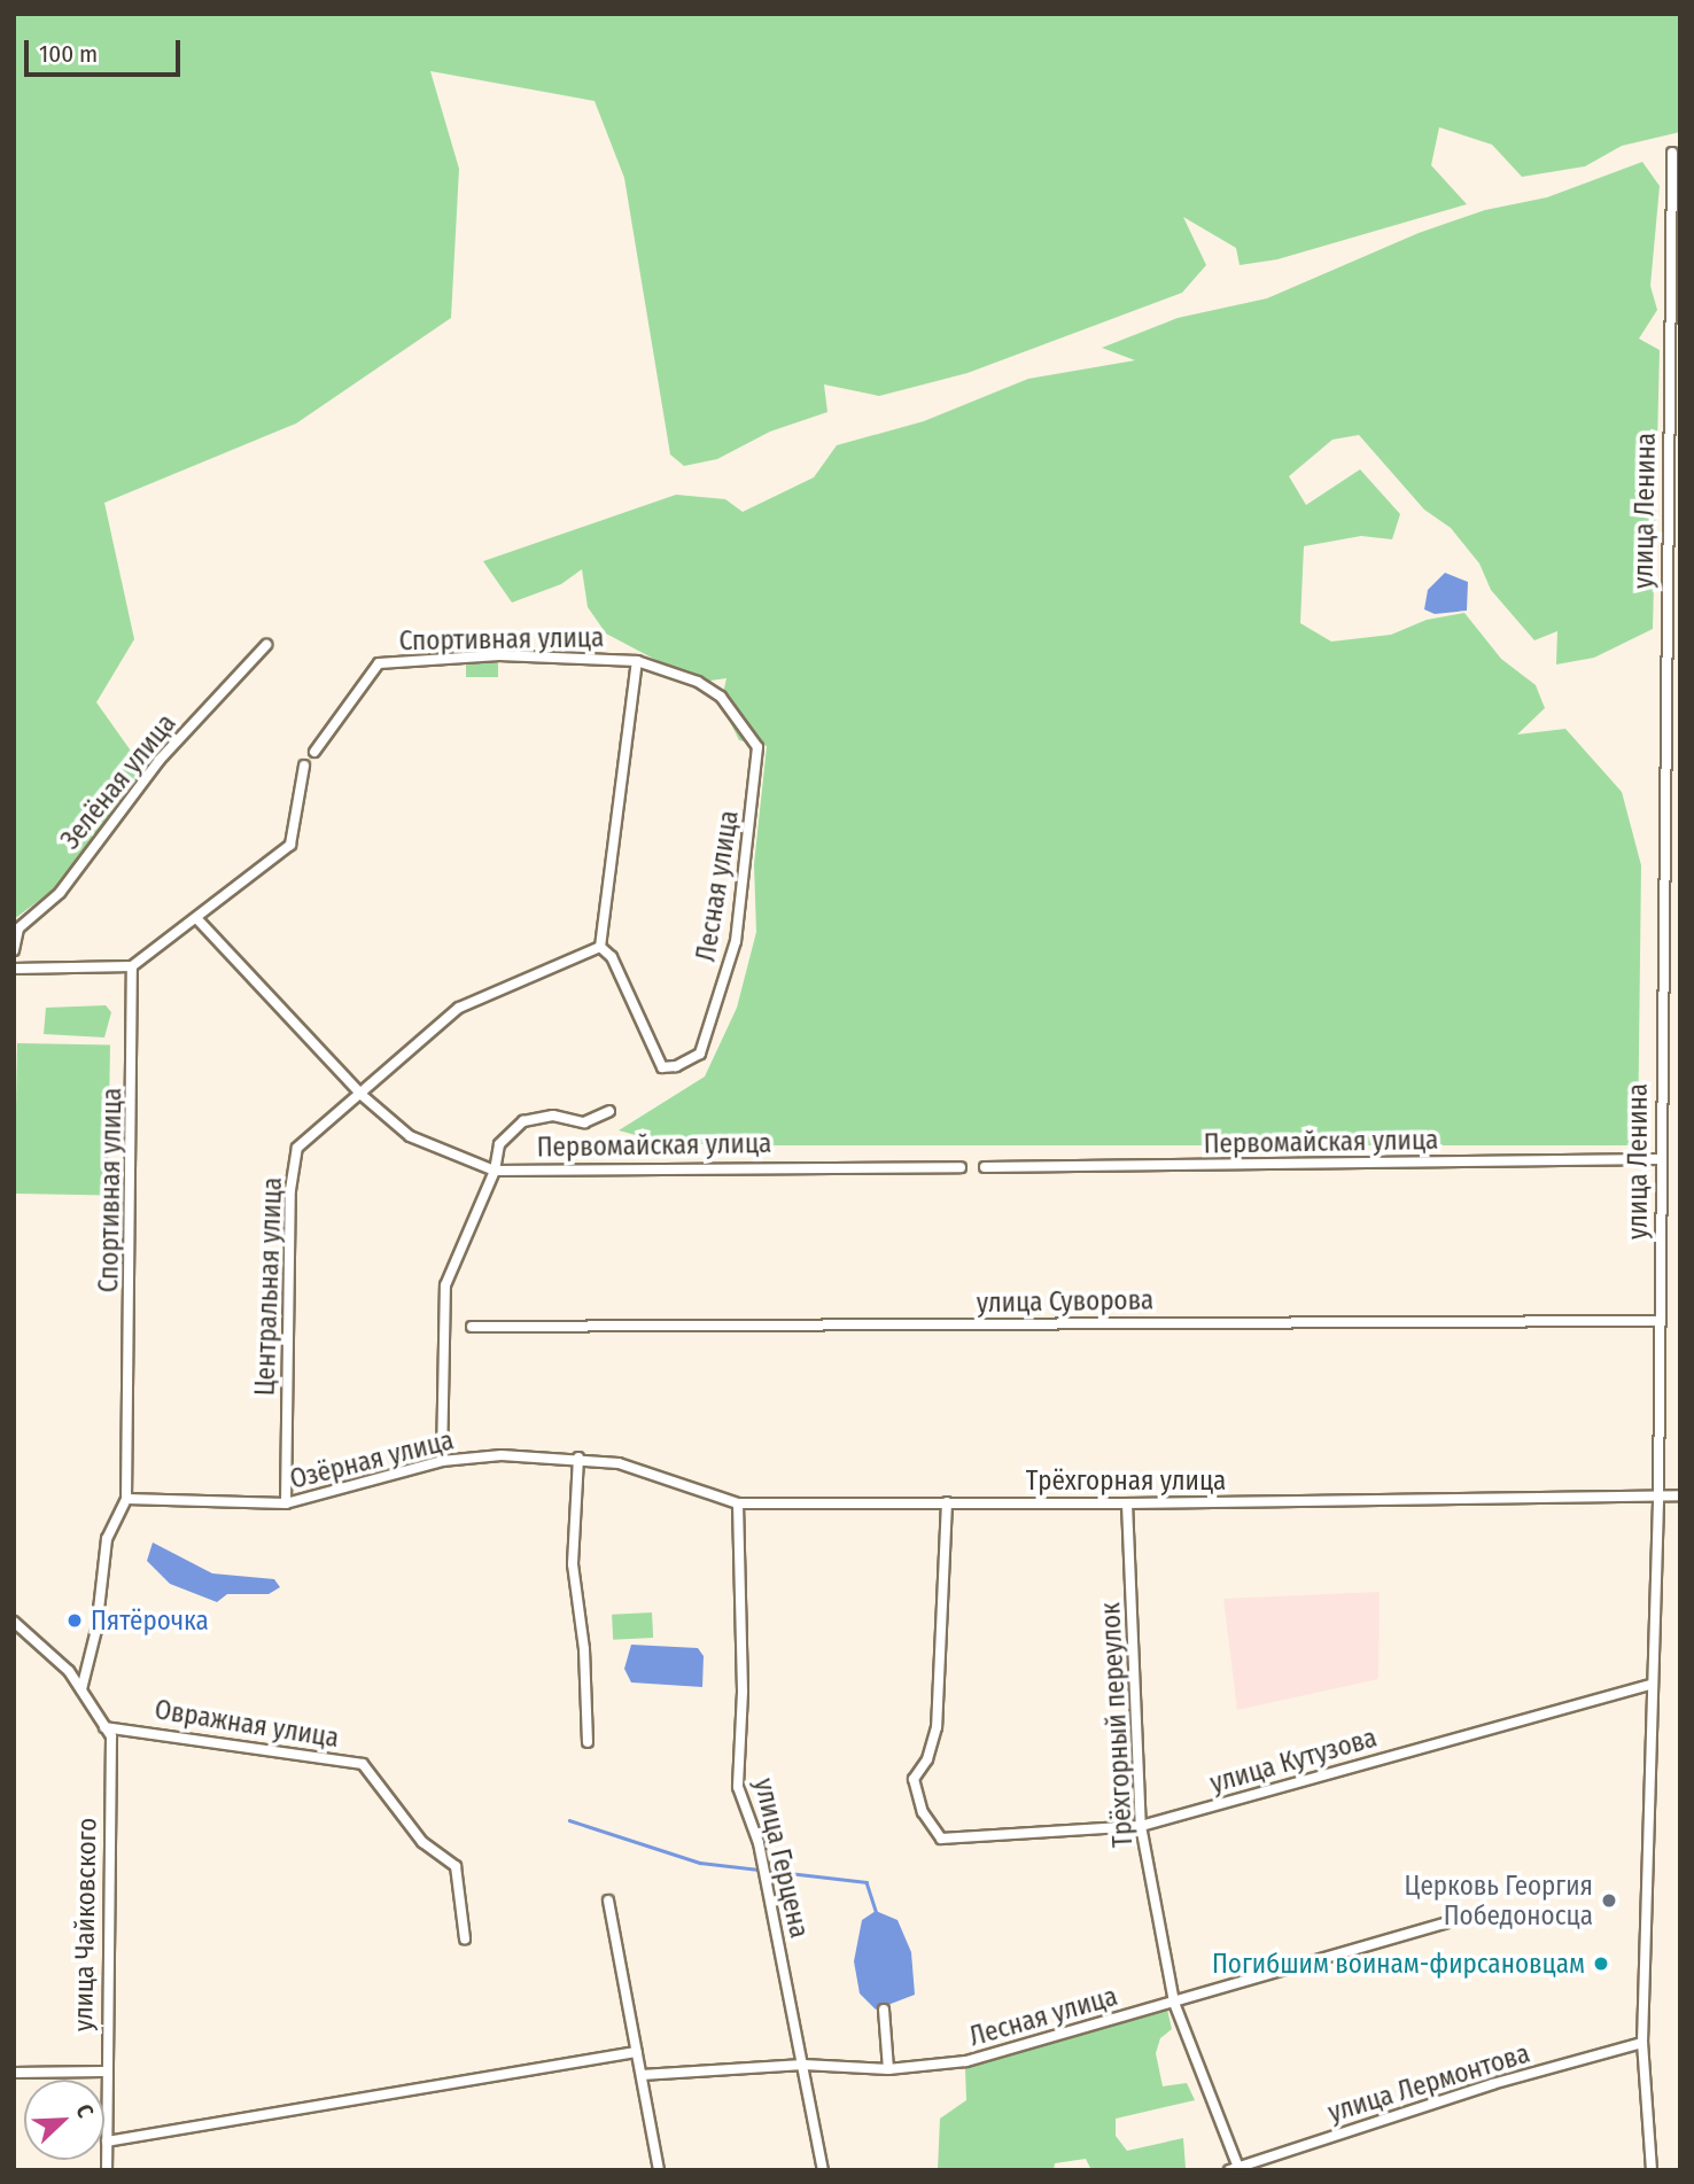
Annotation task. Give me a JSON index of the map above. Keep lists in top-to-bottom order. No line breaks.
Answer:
{"streets":{"street":["улица Ленина","Спортивная улица","Зелёная улица","Лесная улица","Первомайская улица","Центральная улица","улица Суворова","Озёрная улица","Трёхгорная улица","Овражная улица","Трёхгорный переулок","улица Кутузова","улица Герцена","улица Чайковского","улица Лермонтова"]},"crossings":[["улица Ленина","Первомайская улица"],["улица Ленина","улица Суворова"],["улица Ленина","Трёхгорная улица"],["улица Ленина","улица Кутузова"],["улица Ленина","улица Лермонтова"],["Спортивная улица","Лесная улица"],["Спортивная улица","Озёрная улица"],["Спортивная улица","улица Чайковского"],["Лесная улица","Центральная улица"],["Лесная улица","Трёхгорный переулок"],["Лесная улица","улица Герцена"],["Центральная улица","Озёрная улица"],["Озёрная улица","Трёхгорная улица"],["Трёхгорная улица","Трёхгорный переулок"],["Трёхгорная улица","улица Кутузова"],["Трёхгорная улица","улица Герцена"],["Овражная улица","улица Чайковского"],["Трёхгорный переулок","улица Кутузова"],["Трёхгорный переулок","улица Лермонтова"]],"places":["Пятёрочка","Церковь Георгия Победоносца","Погибшим воинам-фирсановцам"],"scale_bar":"100 m","north":"top right"}
